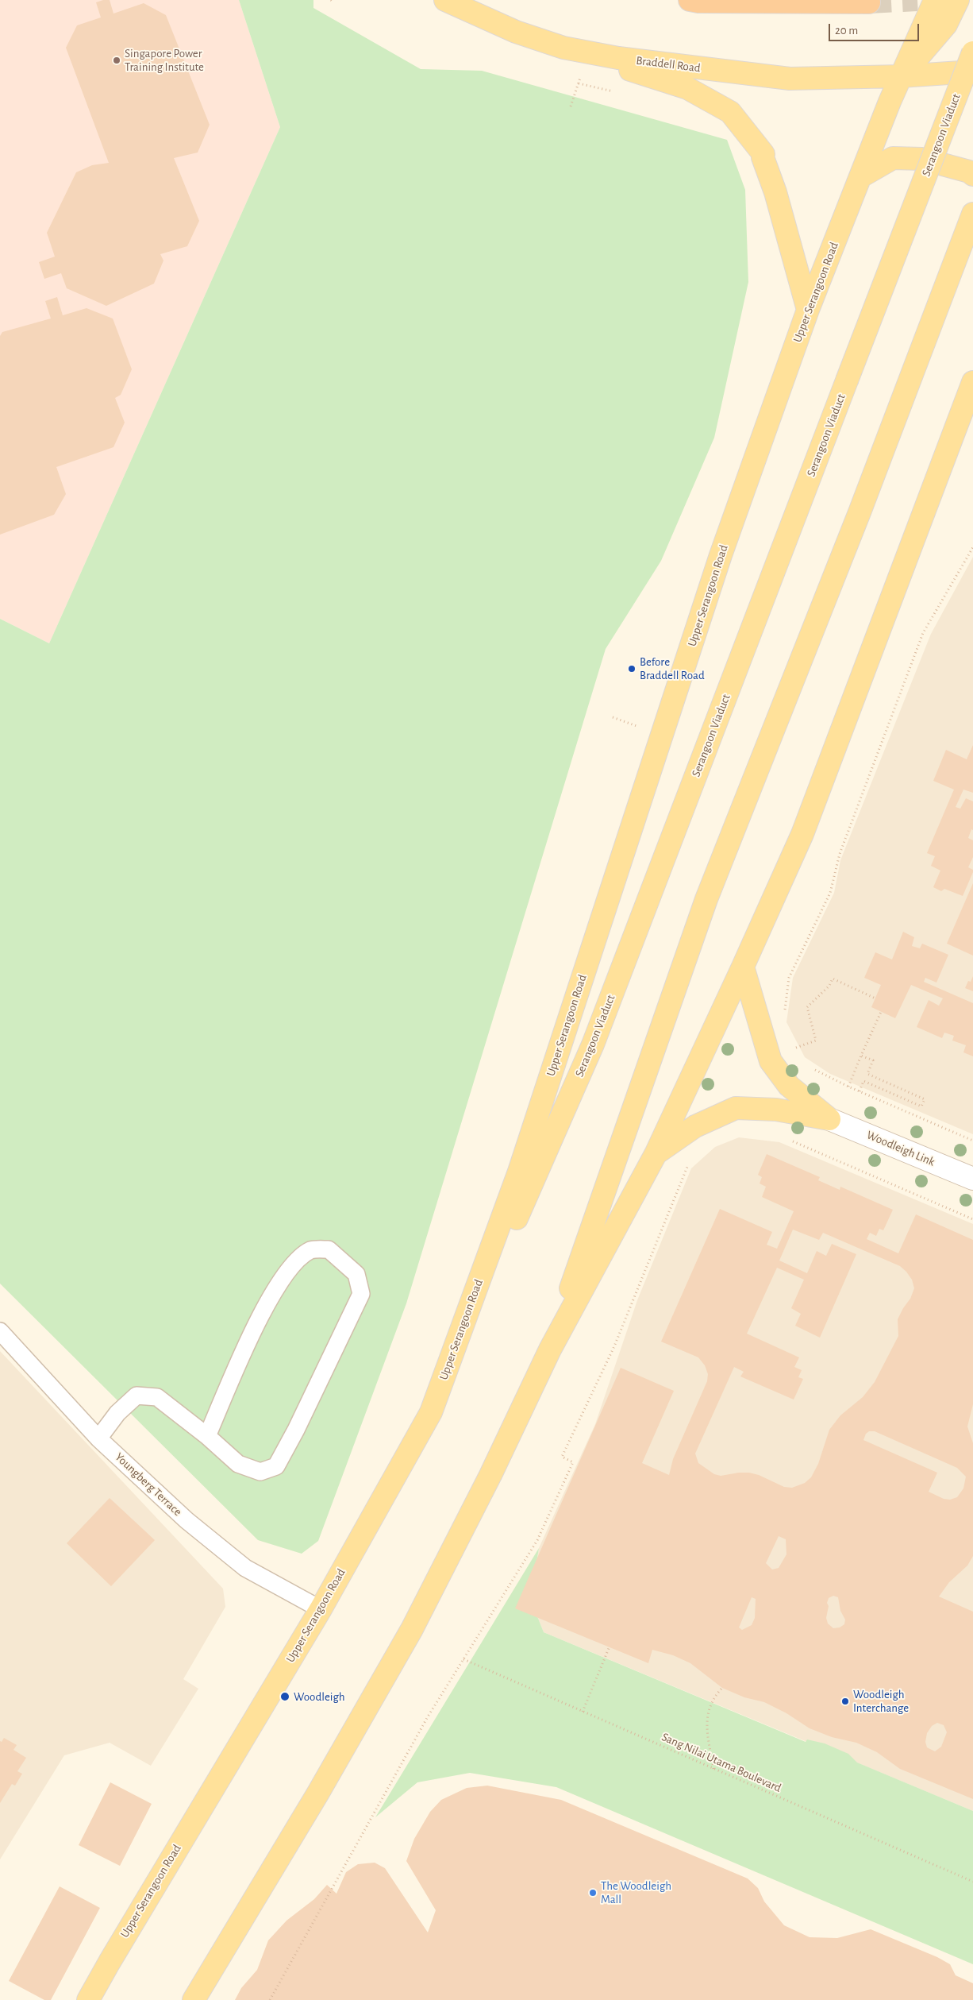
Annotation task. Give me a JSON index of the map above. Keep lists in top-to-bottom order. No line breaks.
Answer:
{"streets":{"main road":["Braddell Road","Serangoon Viaduct","Upper Serangoon Road"],"street":["Woodleigh Link"],"lane":["Youngberg Terrace"],"path":["Sang Nilai Utama Boulevard"]},"crossings":[["Braddell Road","Upper Serangoon Road"],["Serangoon Viaduct","Upper Serangoon Road"],["Upper Serangoon Road","Youngberg Terrace"]],"places":["Singapore Power Training Institute","Before Braddell Road","Woodleigh","Woodleigh Interchange","The Woodleigh Mall"],"scale_bar":"20 m"}
